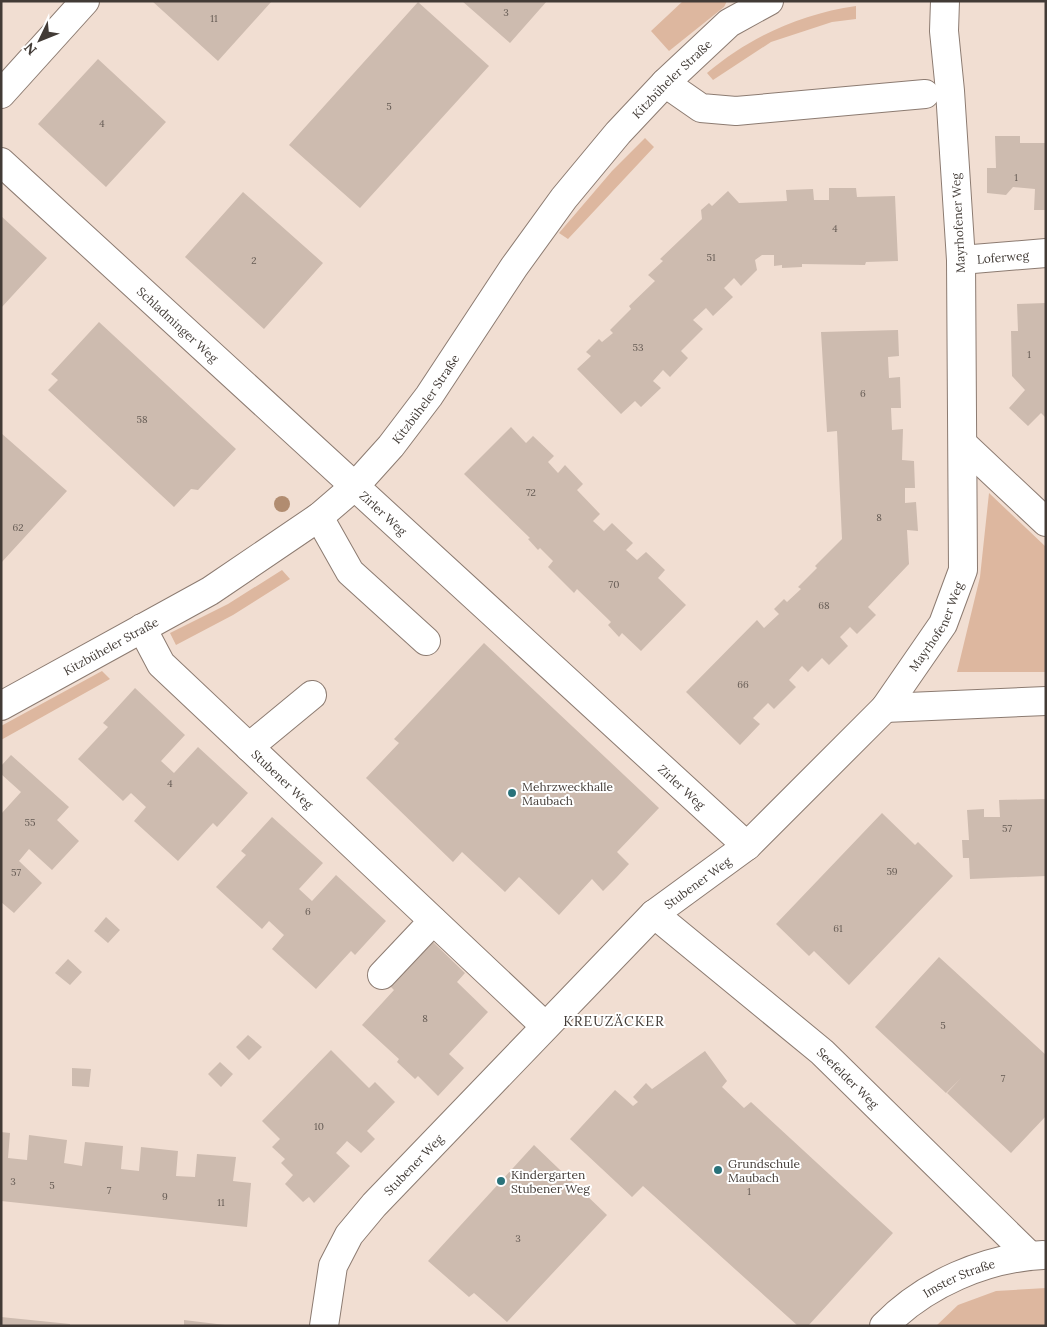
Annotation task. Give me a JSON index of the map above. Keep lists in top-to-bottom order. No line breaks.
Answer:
{"streets":{"street":["Kitzbüheler Straße","Mayrhofener Weg","Loferweg","Schladminger Weg","Zirler Weg","Stubener Weg","Seefelder Weg","Imster Straße"]},"crossings":[["Kitzbüheler Straße","Schladminger Weg"],["Kitzbüheler Straße","Zirler Weg"],["Kitzbüheler Straße","Stubener Weg"],["Mayrhofener Weg","Loferweg"],["Schladminger Weg","Zirler Weg"],["Zirler Weg","Stubener Weg"],["Stubener Weg","Seefelder Weg"],["Seefelder Weg","Imster Straße"]],"districts":["KREUZÄCKER"],"places":["Mehrzweckhalle Maubach","Grundschule Maubach","Kindergarten Stubener Weg"],"house_numbers":["3","11","5","4","1","4","51","2","53","1","6","58","72","8","62","70","68","66","4","55","57","59","57","6","61","8","5","7","10","3","5","7","1","9","11","3"],"north":"bottom left"}
